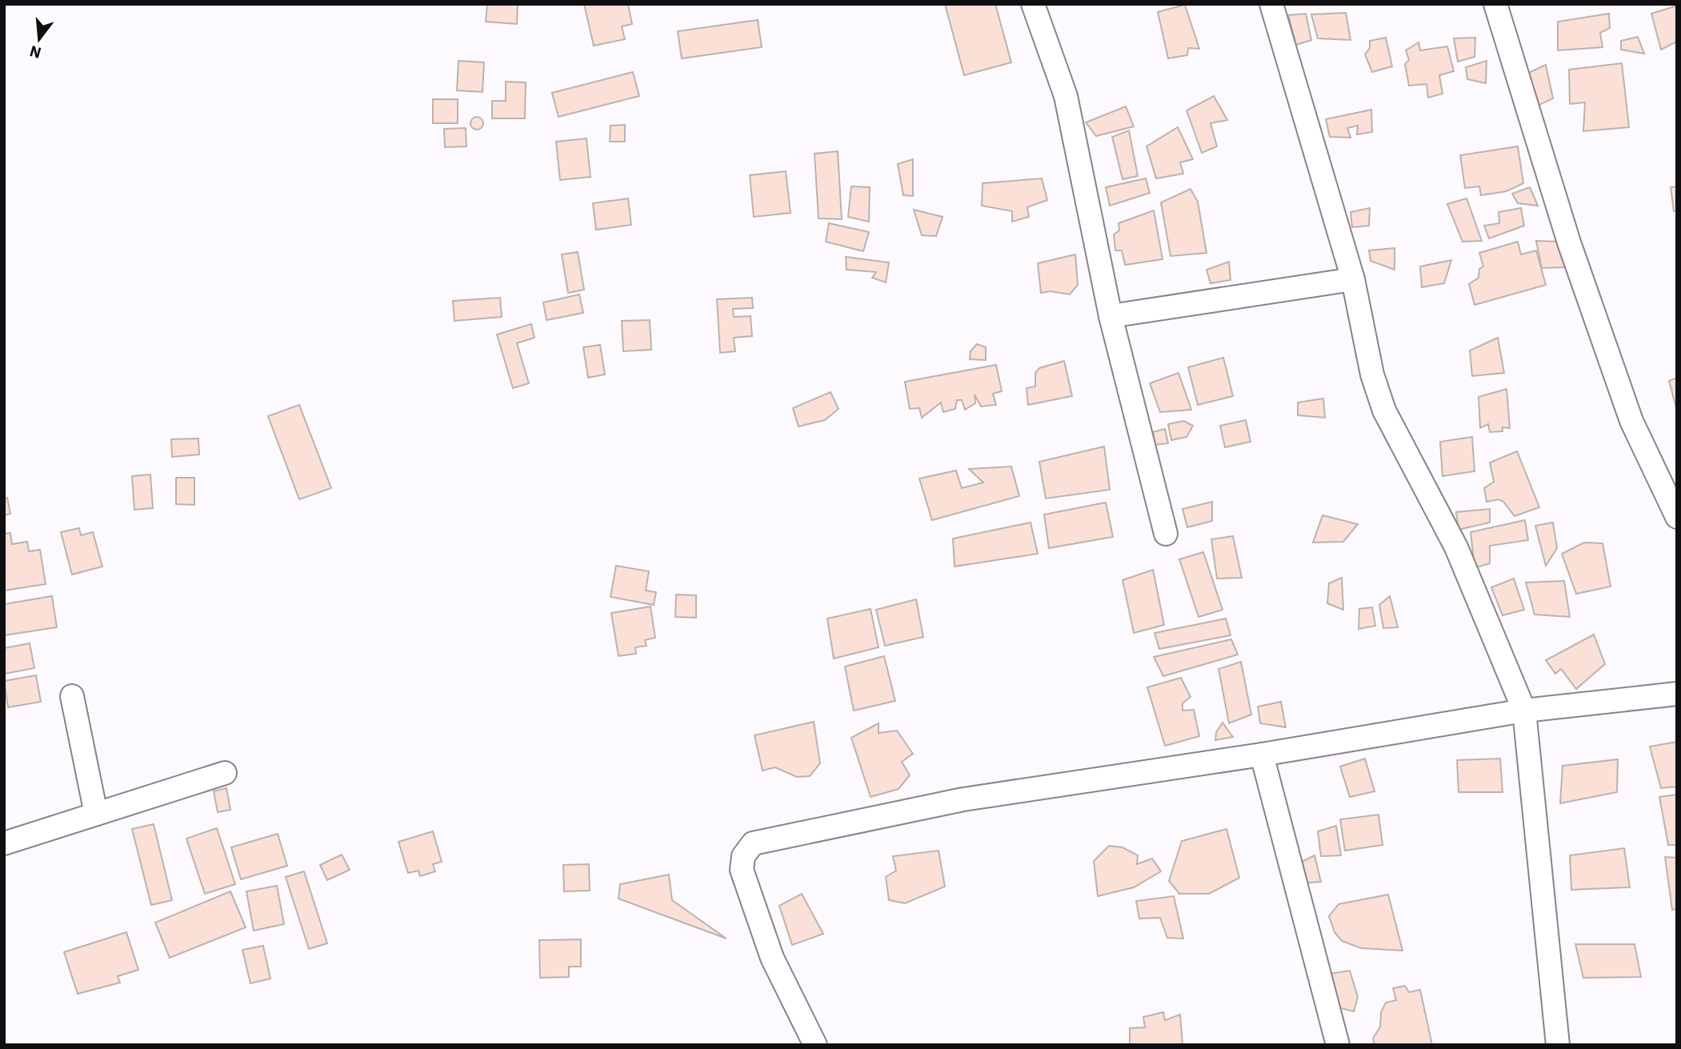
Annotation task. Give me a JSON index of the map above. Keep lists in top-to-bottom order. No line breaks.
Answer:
{"north":"bottom"}
